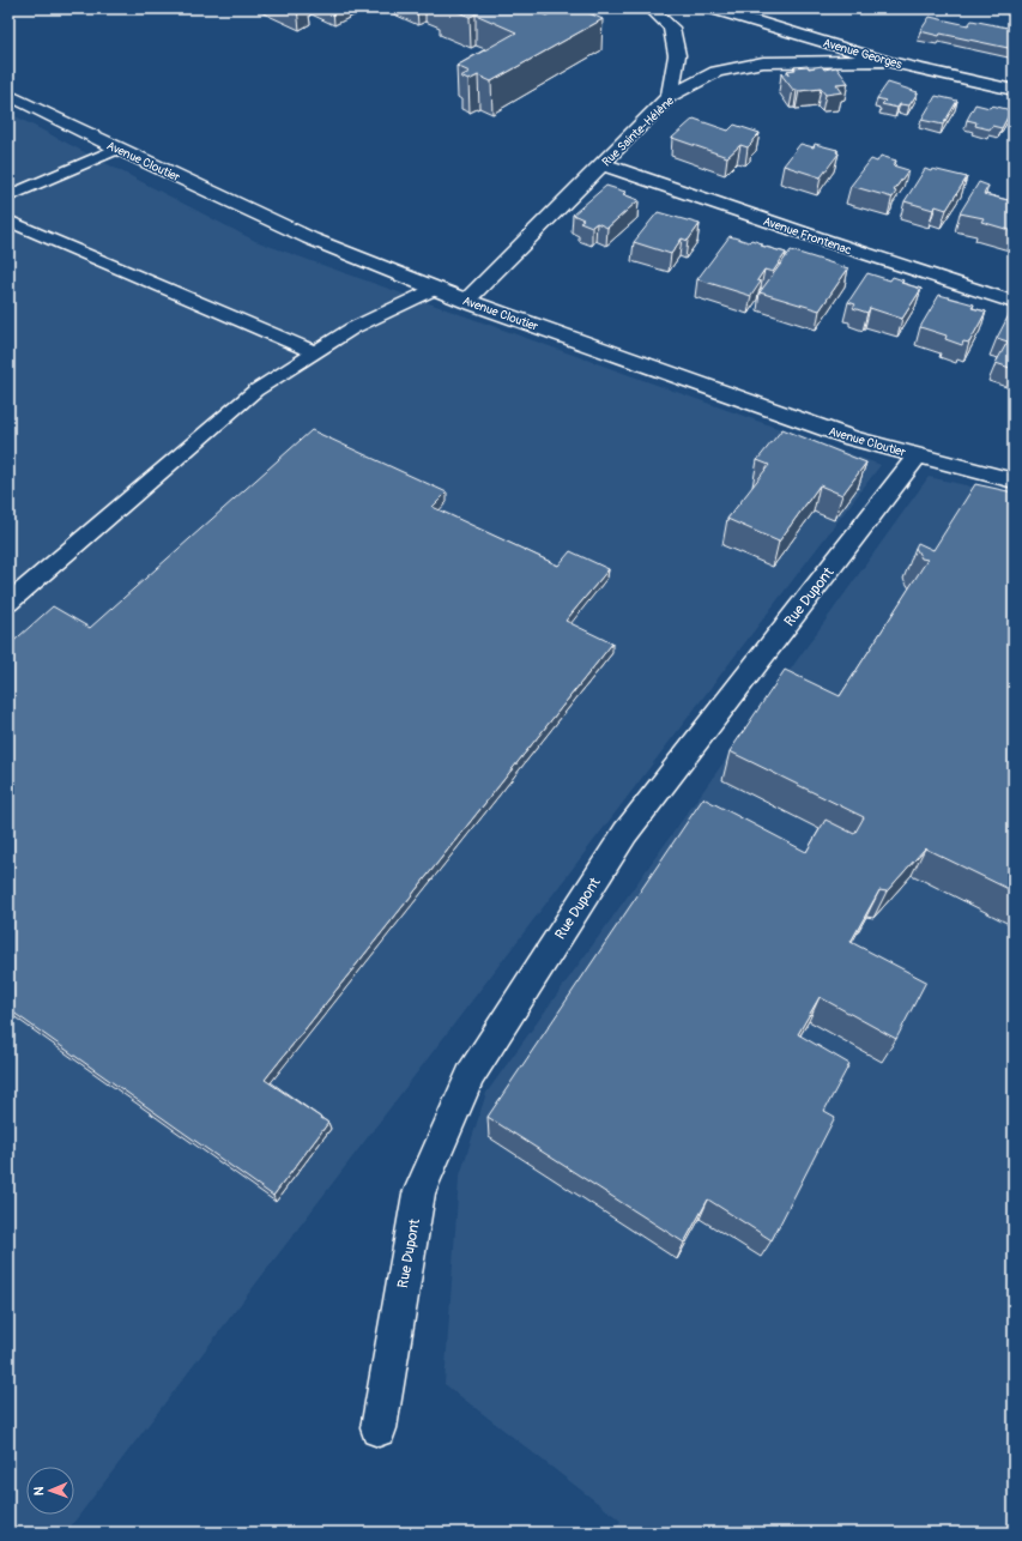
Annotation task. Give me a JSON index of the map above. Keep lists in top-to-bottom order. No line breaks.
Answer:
{"streets":{"street":["Avenue Georges","Rue Sainte-Hélène","Avenue Cloutier","Avenue Frontenac","Rue Dupont"]},"crossings":[["Avenue Georges","Rue Sainte-Hélène"],["Rue Sainte-Hélène","Avenue Cloutier"],["Rue Sainte-Hélène","Avenue Frontenac"],["Avenue Cloutier","Rue Dupont"]],"north":"left"}
